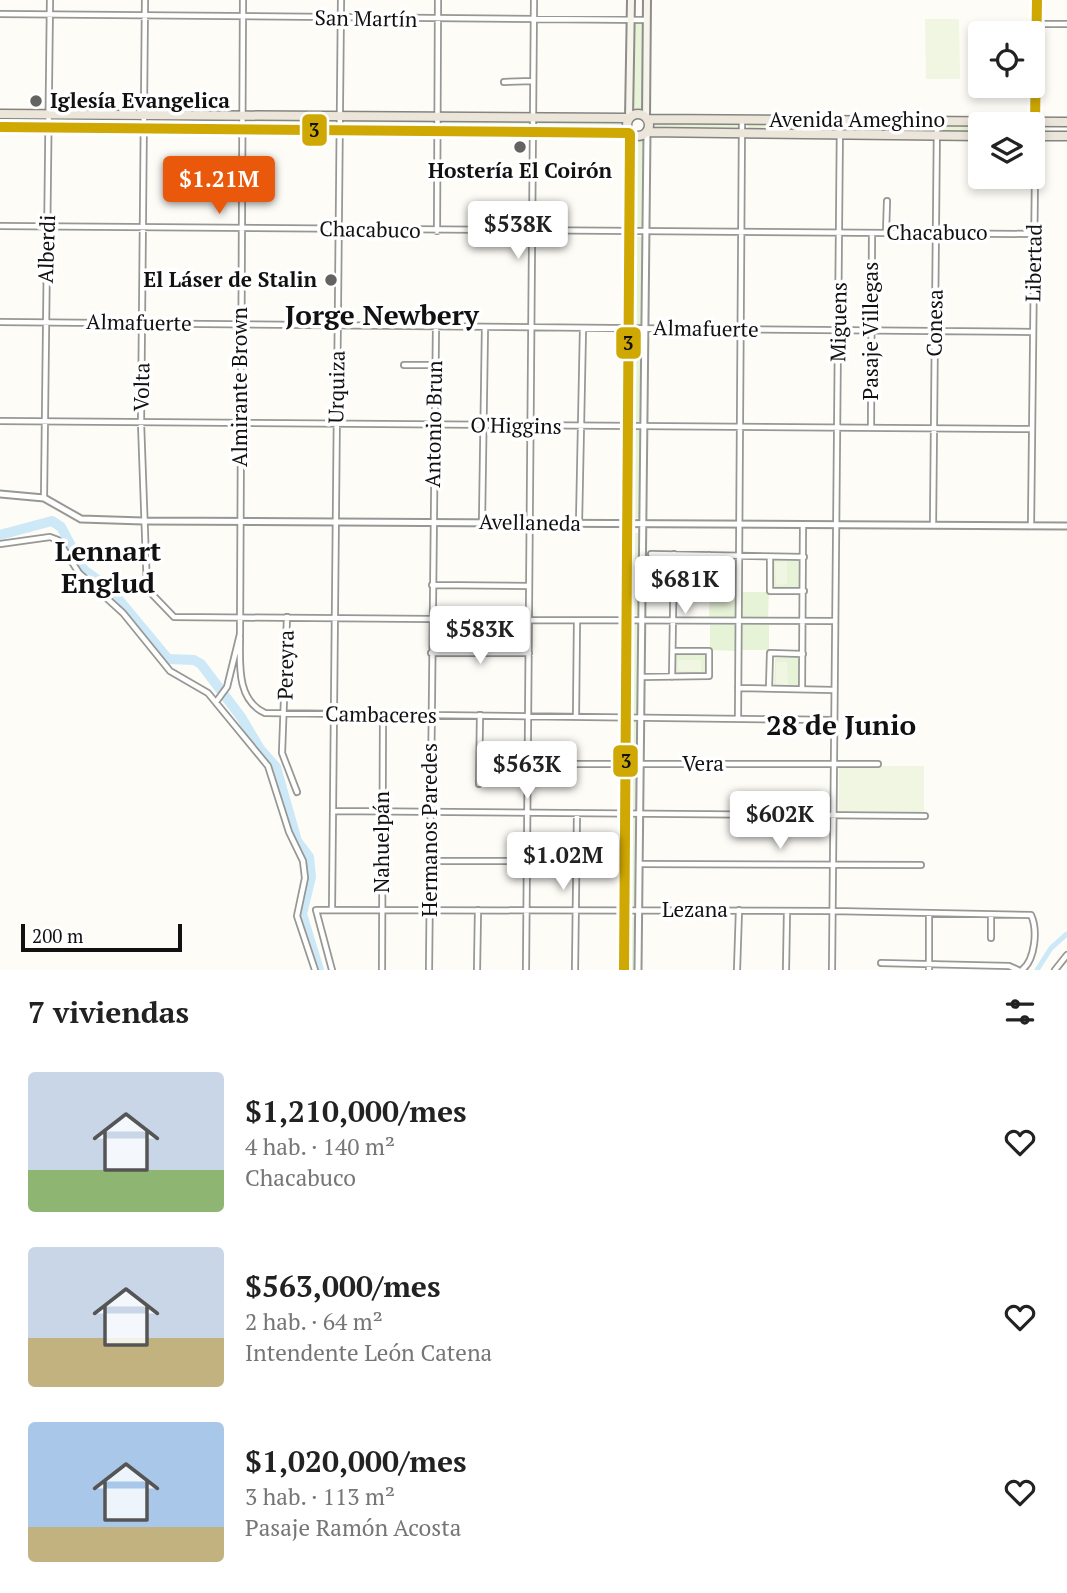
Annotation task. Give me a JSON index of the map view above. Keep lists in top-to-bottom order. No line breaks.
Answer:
{"streets":{"highway":["Avenida Ameghino"],"street":["San Martín","Chacabuco","Alberdi","Libertad","Miguens","Almafuerte","Conesa","Pasaje Villegas","Volta","Almirante Brown","Urquiza","Antonio Brun","O'Higgins","Avellaneda","Pereyra","Cambaceres","Vera","Hermanos Paredes","Nahuelpán","Lezana"]},"crossings":[["San Martín","Alberdi"],["San Martín","Volta"],["San Martín","Almirante Brown"],["San Martín","Urquiza"],["Avenida Ameghino","Miguens"],["Avenida Ameghino","Conesa"],["Chacabuco","Alberdi"],["Chacabuco","Libertad"],["Chacabuco","Miguens"],["Chacabuco","Conesa"],["Chacabuco","Pasaje Villegas"],["Chacabuco","Volta"],["Chacabuco","Almirante Brown"],["Chacabuco","Urquiza"],["Alberdi","Almafuerte"],["Alberdi","O'Higgins"],["Alberdi","Avellaneda"],["Libertad","Almafuerte"],["Libertad","O'Higgins"],["Libertad","Avellaneda"],["Miguens","Almafuerte"],["Miguens","O'Higgins"],["Miguens","Avellaneda"],["Miguens","Cambaceres"],["Miguens","Vera"],["Miguens","Lezana"],["Almafuerte","Conesa"],["Almafuerte","Pasaje Villegas"],["Almafuerte","Volta"],["Almafuerte","Almirante Brown"],["Almafuerte","Urquiza"],["Almafuerte","Antonio Brun"],["Conesa","O'Higgins"],["Conesa","Avellaneda"],["Pasaje Villegas","O'Higgins"],["Volta","Almirante Brown"],["Volta","O'Higgins"],["Volta","Avellaneda"],["Almirante Brown","O'Higgins"],["Almirante Brown","Avellaneda"],["Almirante Brown","Cambaceres"],["Urquiza","O'Higgins"],["Urquiza","Avellaneda"],["Urquiza","Cambaceres"],["Urquiza","Lezana"],["Antonio Brun","O'Higgins"],["Antonio Brun","Avellaneda"],["Antonio Brun","Hermanos Paredes"],["Avellaneda","Hermanos Paredes"],["Pereyra","Cambaceres"],["Cambaceres","Hermanos Paredes"],["Cambaceres","Nahuelpán"],["Hermanos Paredes","Lezana"],["Nahuelpán","Lezana"]],"districts":["Jorge Newbery","Lennart Englud","28 de Junio"],"places":["Iglesía Evangelica","Hostería El Coirón","El Láser de Stalin"],"lines":["transit line 3"],"scale_bar":"200 m","page":{"price":["$1.21M","$538K","$681K","$583K","$563K","$602K","$1.02M"],"scale":"200 m","heading":"7 viviendas","list":[{"name":"$1,210,000/mes","note":"4 hab. · 140 m² · Chacabuco"},{"name":"$563,000/mes","note":"2 hab. · 64 m² · Intendente León Catena"},{"name":"$1,020,000/mes","note":"3 hab. · 113 m² · Pasaje Ramón Acosta"}]}}
